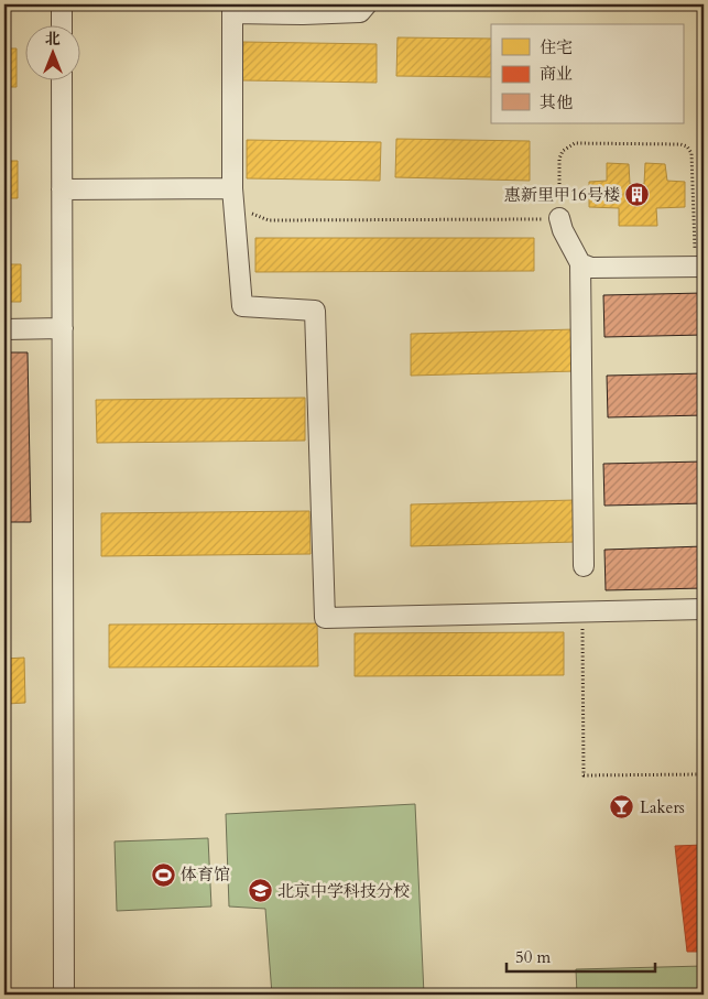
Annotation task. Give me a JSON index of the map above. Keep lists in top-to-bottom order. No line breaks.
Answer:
{"places":{"building":["惠新里甲16号楼"],"bar":["Lakers"],"sports":["体育馆"],"school or university":["北京中学科技分校"]},"legend":["住宅","商业","其他"],"scale_bar":"50 m","north":"top"}
